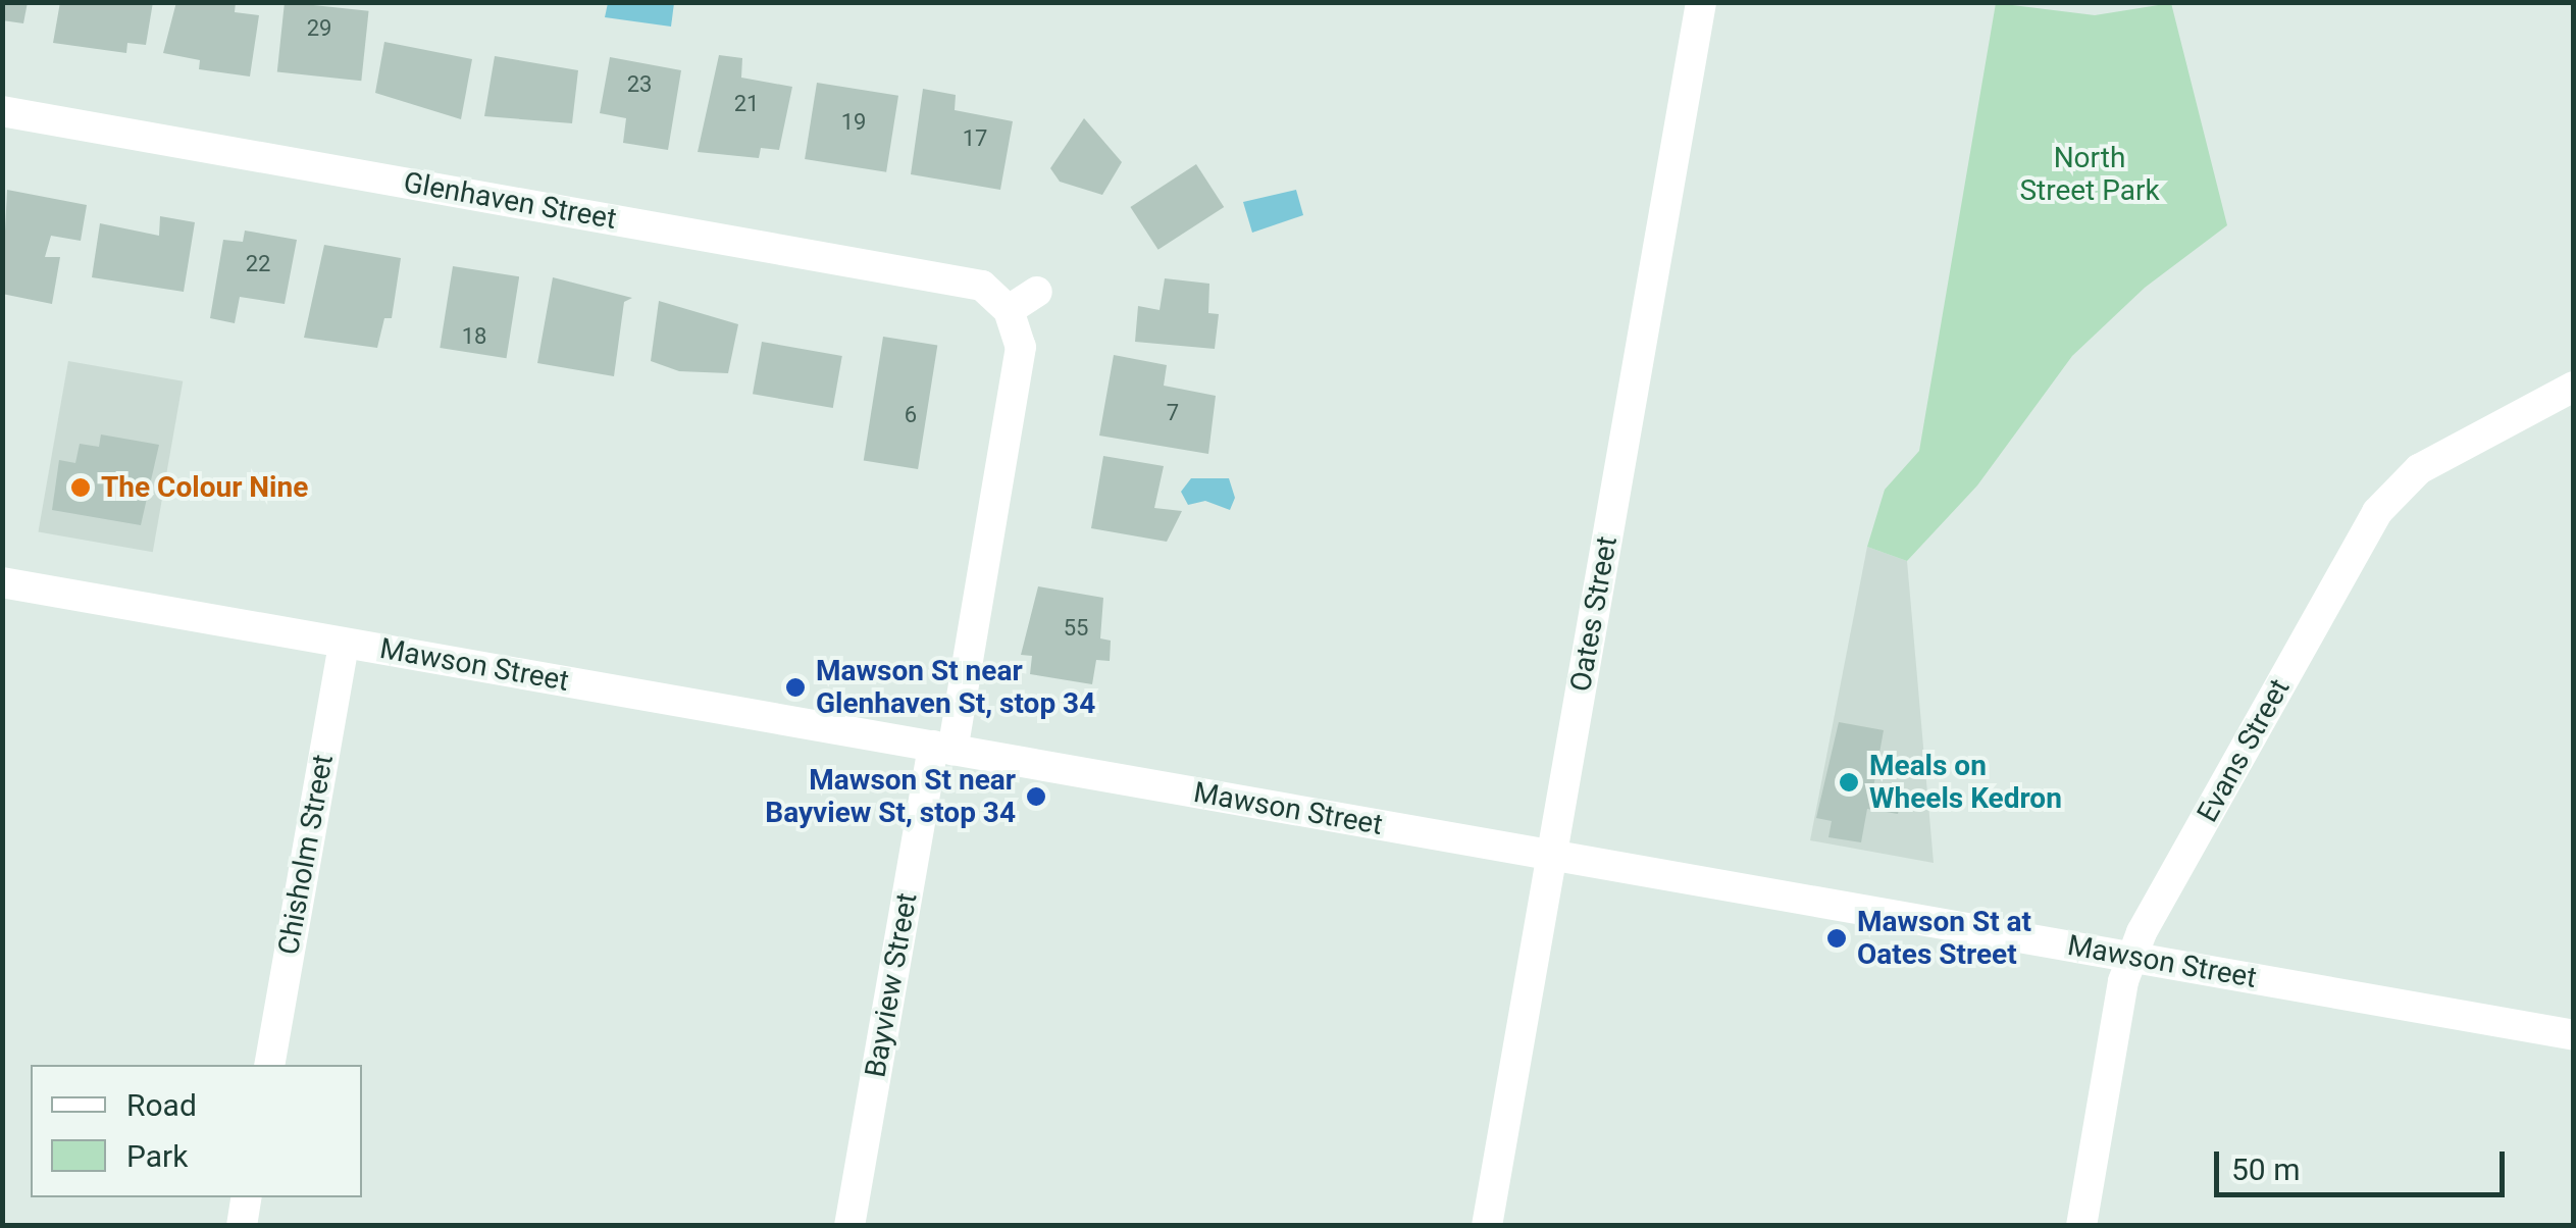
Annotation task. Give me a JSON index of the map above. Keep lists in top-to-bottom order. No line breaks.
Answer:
{"streets":{"street":["Glenhaven Street","Oates Street","Mawson Street","Evans Street","Chisholm Street","Bayview Street"]},"crossings":[["Oates Street","Mawson Street"],["Mawson Street","Evans Street"],["Mawson Street","Chisholm Street"],["Mawson Street","Bayview Street"]],"parks":["North Street Park"],"places":["The Colour Nine","Mawson St near Glenhaven St, stop 34","Meals on Wheels Kedron","Mawson St near Bayview St, stop 34","Mawson St at Oates Street"],"house_numbers":["29","23","21","19","17","22","18","7","6","55"],"legend":["Road","Park"],"scale_bar":"50 m"}
